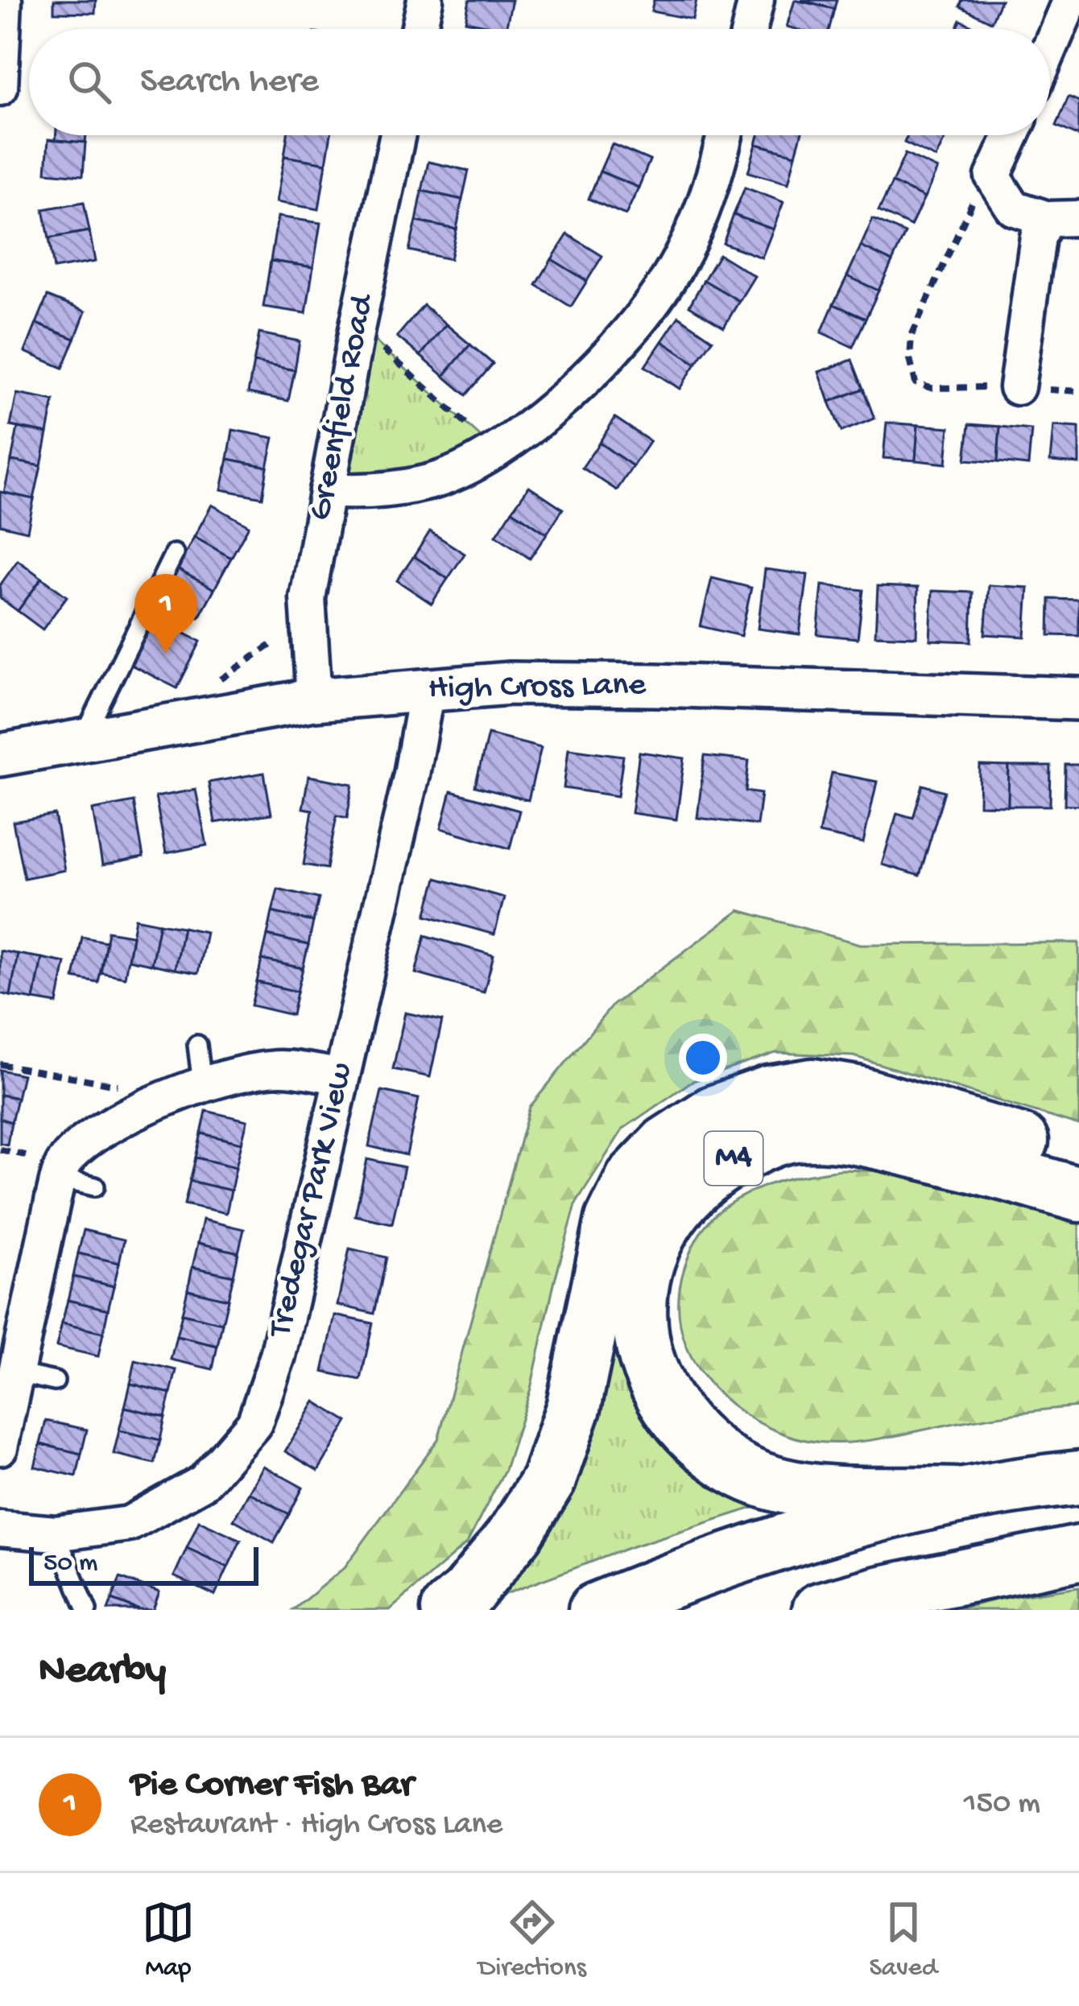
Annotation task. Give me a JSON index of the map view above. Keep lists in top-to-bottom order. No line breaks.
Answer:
{"streets":{"highway":["M4"],"street":["Greenfield Road","High Cross Lane","Tredegar Park View"]},"crossings":[["Greenfield Road","High Cross Lane"],["High Cross Lane","Tredegar Park View"]],"scale_bar":"50 m","page":{"search":"Search here","pins":"1","scale":"50 m","heading":"Nearby","list":[{"mark":"1","name":"Pie Corner Fish Bar","note":"Restaurant · High Cross Lane","value":"150 m"}],"nav":["Map","Directions","Saved"]}}
